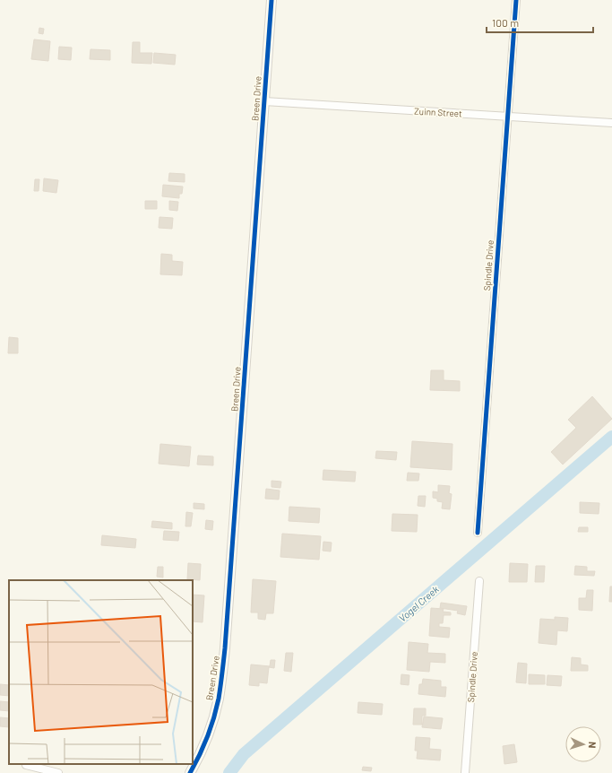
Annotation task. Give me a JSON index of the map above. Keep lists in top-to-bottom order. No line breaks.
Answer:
{"streets":{"street":["Breen Drive","Zuinn Street","Spindle Drive"]},"crossings":[["Breen Drive","Zuinn Street"],["Zuinn Street","Spindle Drive"]],"water":["Vogel Creek"],"scale_bar":"100 m","north":"right"}
